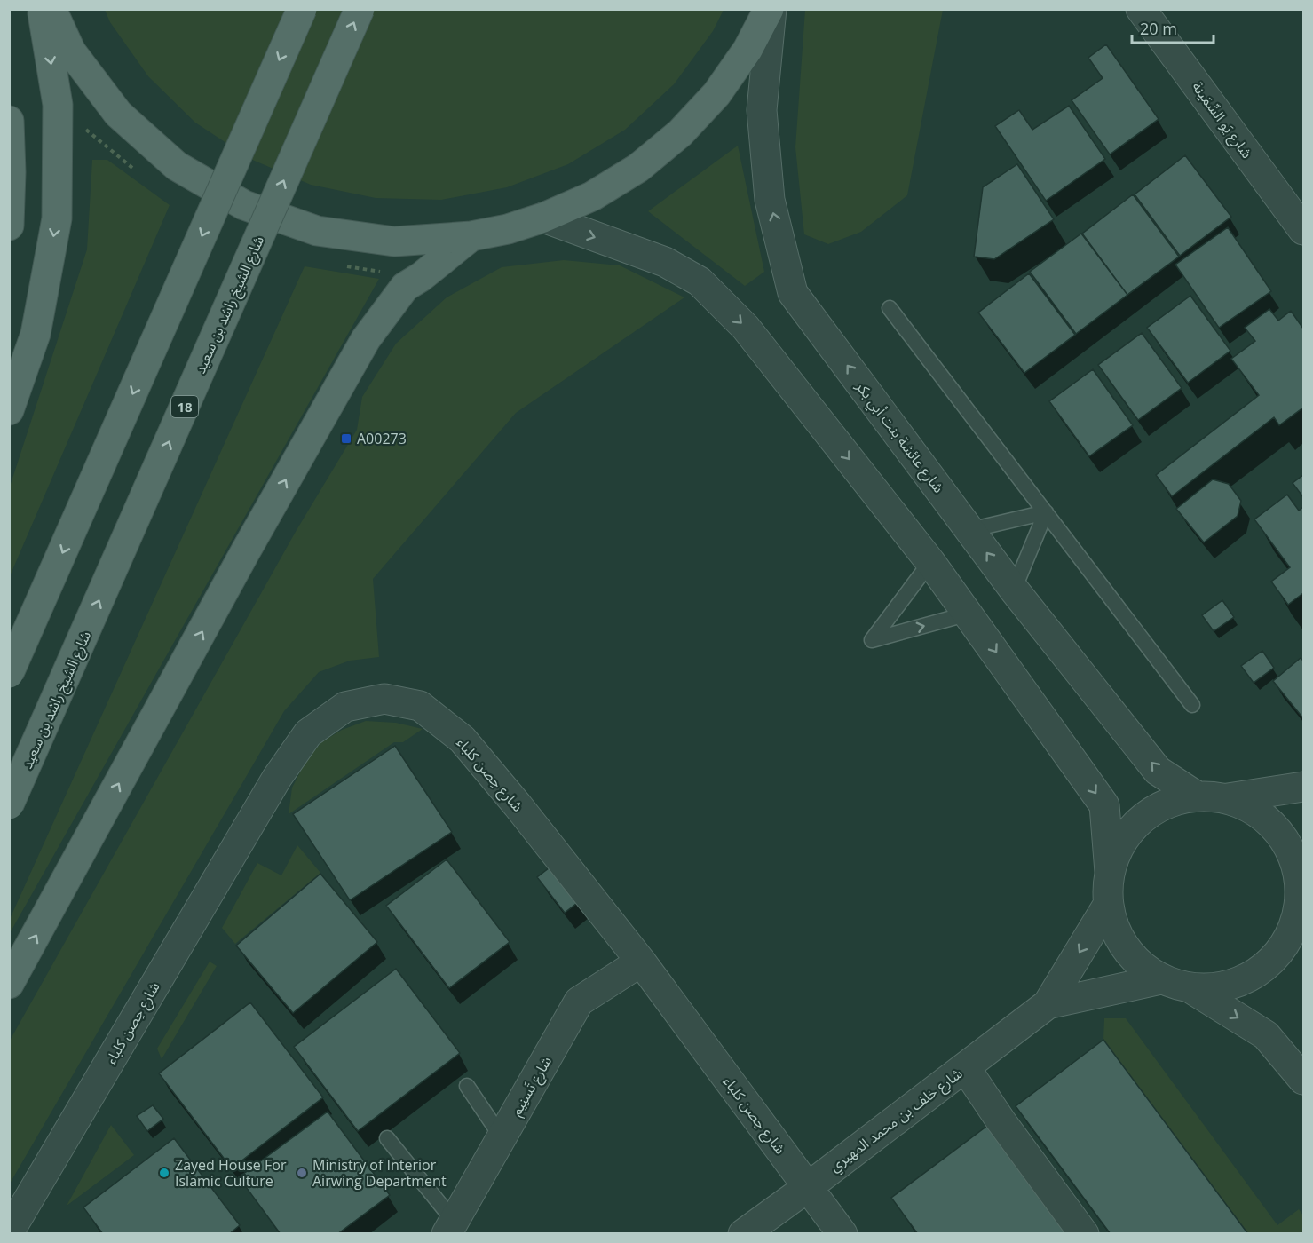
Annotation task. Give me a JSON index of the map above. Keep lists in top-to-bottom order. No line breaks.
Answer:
{"streets":{"main road":["شارع الشيخ راشد بن سعيد","18"],"street":["شارع يَو السِّمَينة","شارع عائشة بنت أبي بكر","شارع حِصن كلباء","شارع تَسنِيم","شارع خلف بن محمد المهيري"]},"crossings":[["شارع حِصن كلباء","شارع تَسنِيم"],["شارع حِصن كلباء","شارع خلف بن محمد المهيري"]],"places":{"transit":["A00273"],"other":["Zayed House For Islamic Culture","Ministry of Interior Airwing Department"]},"scale_bar":"20 m"}
